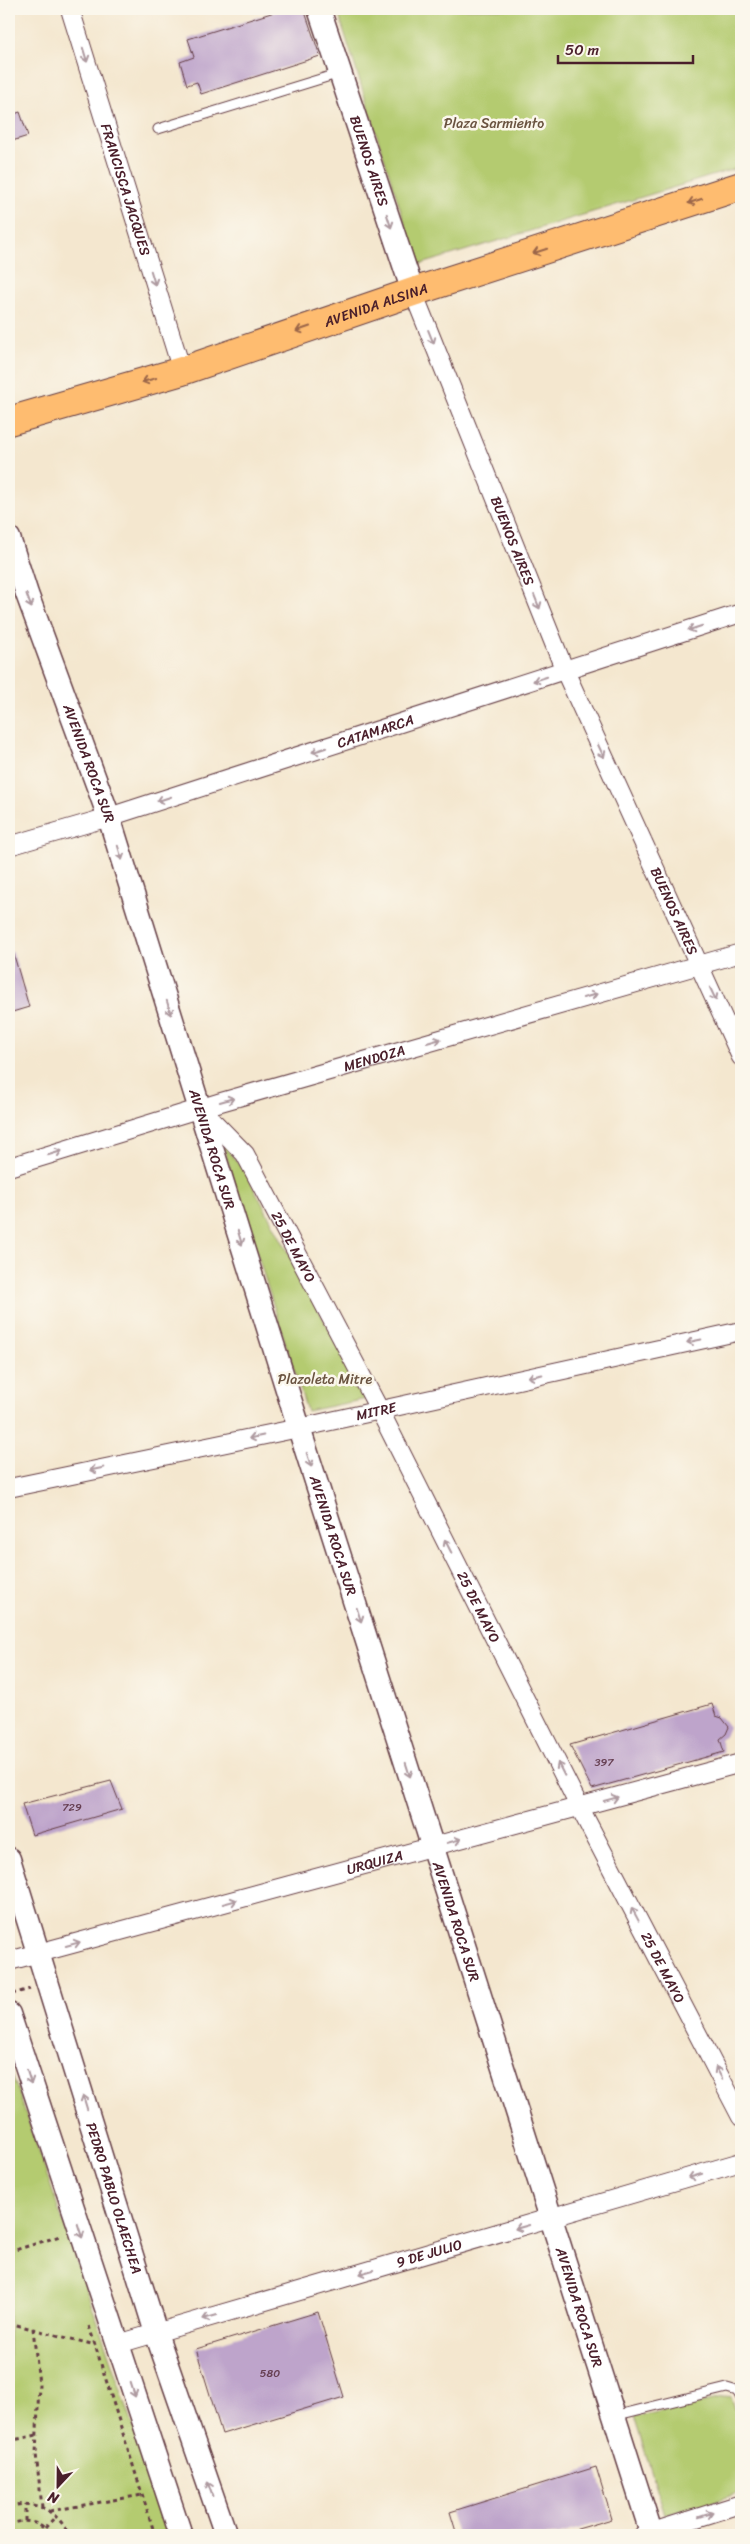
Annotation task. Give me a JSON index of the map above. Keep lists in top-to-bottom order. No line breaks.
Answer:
{"streets":{"highway":["AVENIDA ALSINA"],"street":["BUENOS AIRES","FRANCISCA JACQUES","CATAMARCA","AVENIDA ROCA SUR","MENDOZA","25 DE MAYO","MITRE","URQUIZA","PEDRO PABLO OLAECHEA","9 DE JULIO"]},"crossings":[["BUENOS AIRES","AVENIDA ALSINA"],["BUENOS AIRES","CATAMARCA"],["BUENOS AIRES","MENDOZA"],["FRANCISCA JACQUES","AVENIDA ALSINA"],["CATAMARCA","AVENIDA ROCA SUR"],["AVENIDA ROCA SUR","MENDOZA"],["AVENIDA ROCA SUR","25 DE MAYO"],["AVENIDA ROCA SUR","MITRE"],["AVENIDA ROCA SUR","URQUIZA"],["AVENIDA ROCA SUR","9 DE JULIO"],["MENDOZA","25 DE MAYO"],["25 DE MAYO","MITRE"],["25 DE MAYO","URQUIZA"],["URQUIZA","PEDRO PABLO OLAECHEA"],["PEDRO PABLO OLAECHEA","9 DE JULIO"]],"one_way":["BUENOS AIRES","FRANCISCA JACQUES","AVENIDA ALSINA","CATAMARCA","AVENIDA ROCA SUR","MENDOZA","25 DE MAYO","MITRE","URQUIZA","9 DE JULIO"],"parks":["Plaza Sarmiento","Plazoleta Mitre"],"house_numbers":["397","729","580"],"scale_bar":"50 m","north":"bottom"}
